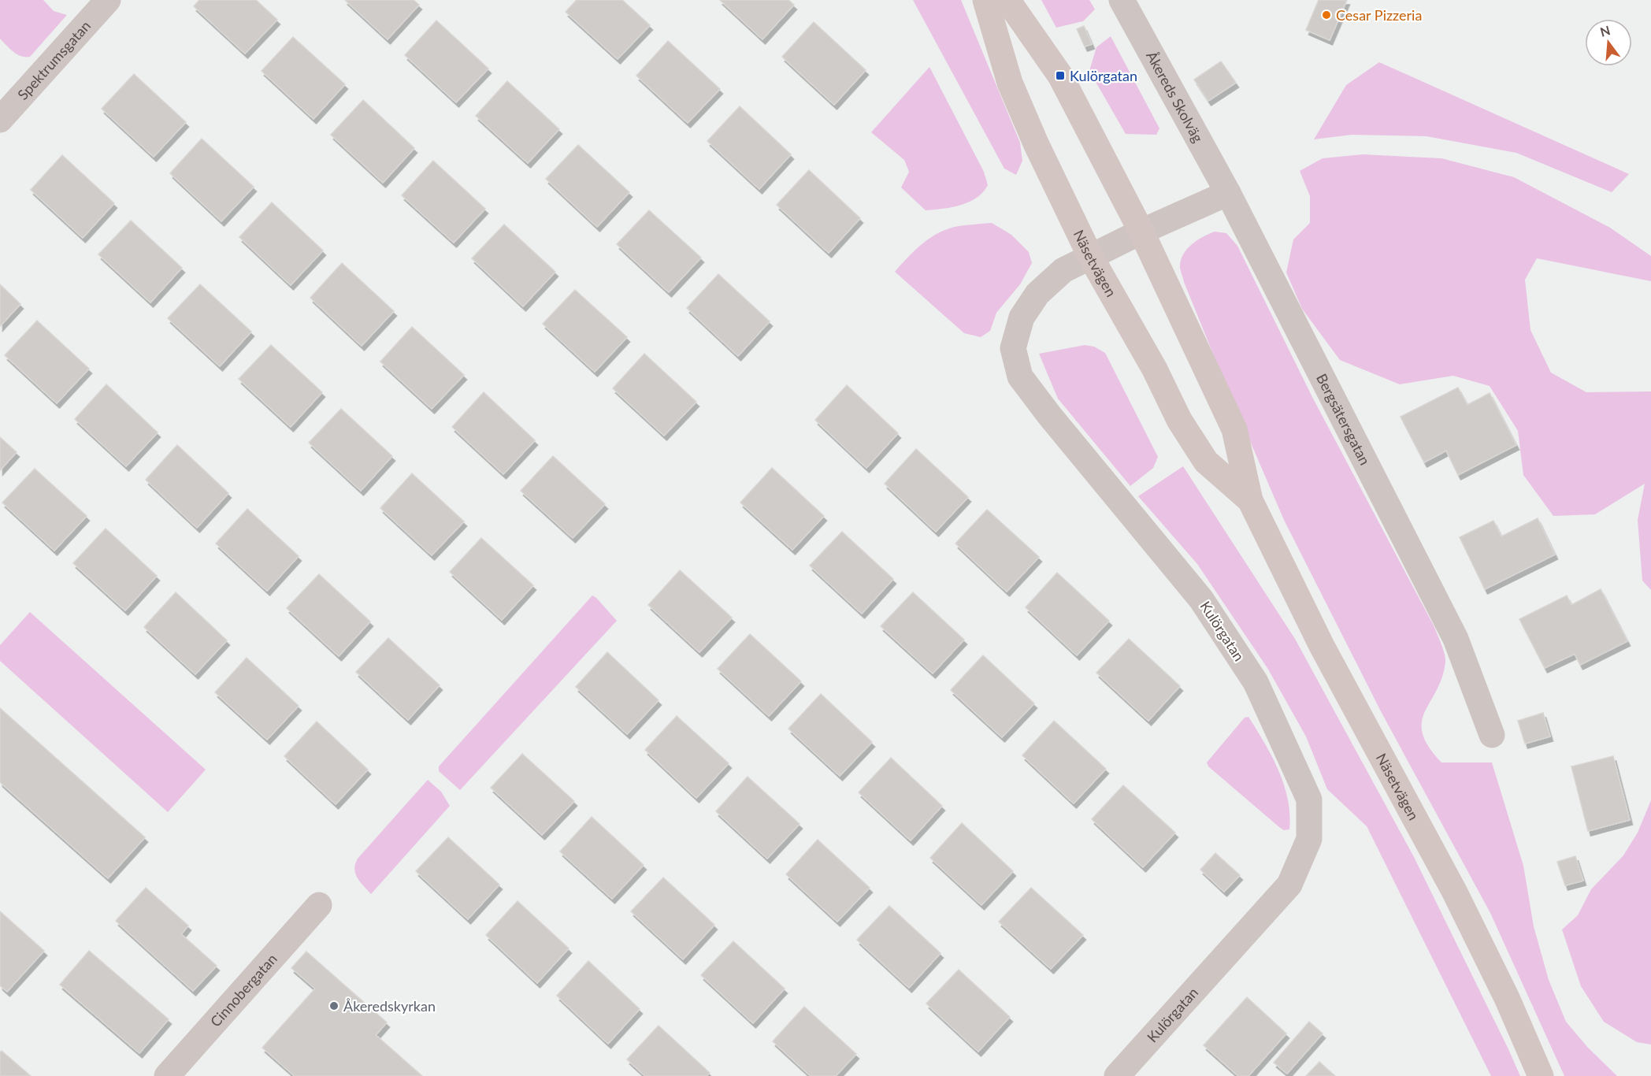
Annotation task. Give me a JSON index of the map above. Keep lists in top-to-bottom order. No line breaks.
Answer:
{"streets":{"street":["Spektrumsgatan","Åkereds Skolväg","Näsetvägen","Bergsätersgatan","Kulörgatan","Cinnobergatan"]},"crossings":[["Åkereds Skolväg","Bergsätersgatan"],["Näsetvägen","Kulörgatan"]],"places":{"other":["Cesar Pizzeria","Åkeredskyrkan"],"transit":["Kulörgatan"]},"north":"top"}
